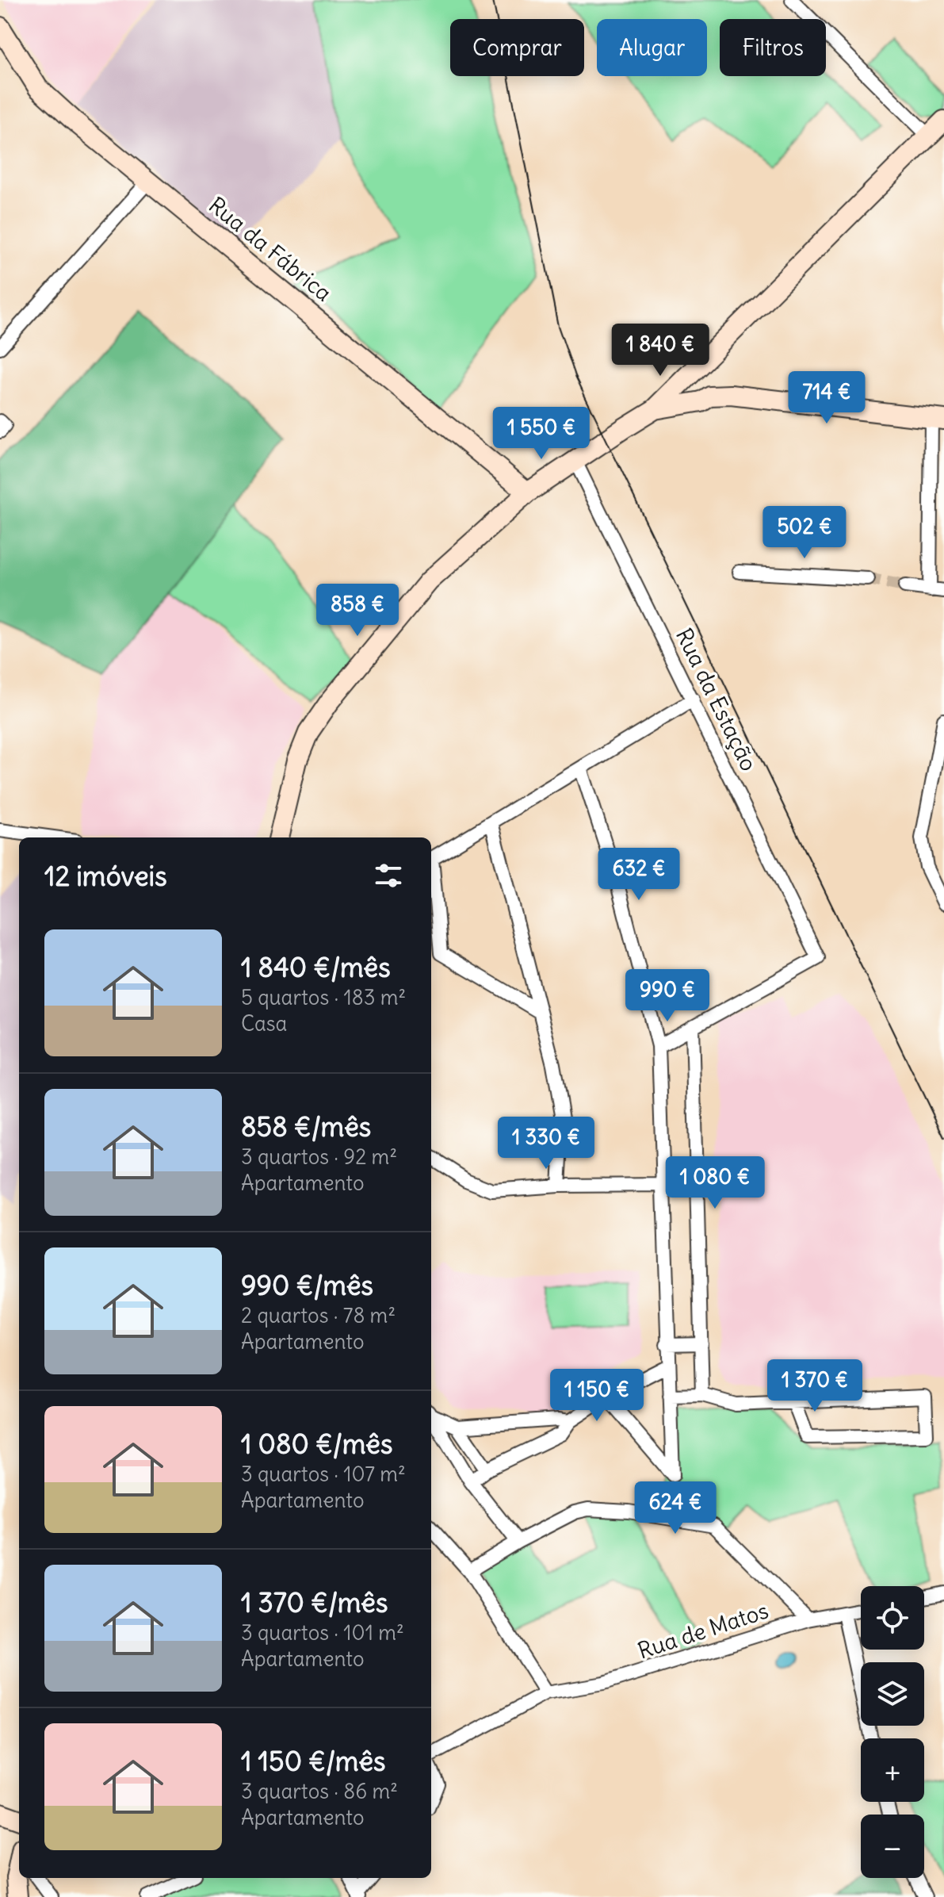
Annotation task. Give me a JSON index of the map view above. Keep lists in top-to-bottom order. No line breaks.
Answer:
{"streets":{"street":["Rua da Fábrica","Rua da Estação","Rua de Matos"]},"page":{"chip":["Comprar","Alugar","Filtros"],"price":["1 840 €","714 €","1 550 €","502 €","858 €","632 €","990 €","1 330 €","1 080 €","1 370 €","1 150 €","624 €"],"heading":"12 imóveis","list":[{"name":"1 840 €/mês","note":"5 quartos · 183 m² · Casa"},{"name":"858 €/mês","note":"3 quartos · 92 m² · Apartamento"},{"name":"990 €/mês","note":"2 quartos · 78 m² · Apartamento"},{"name":"1 080 €/mês","note":"3 quartos · 107 m² · Apartamento"},{"name":"1 370 €/mês","note":"3 quartos · 101 m² · Apartamento"},{"name":"1 150 €/mês","note":"3 quartos · 86 m² · Apartamento"}],"map_buttons":["+","−"]}}
